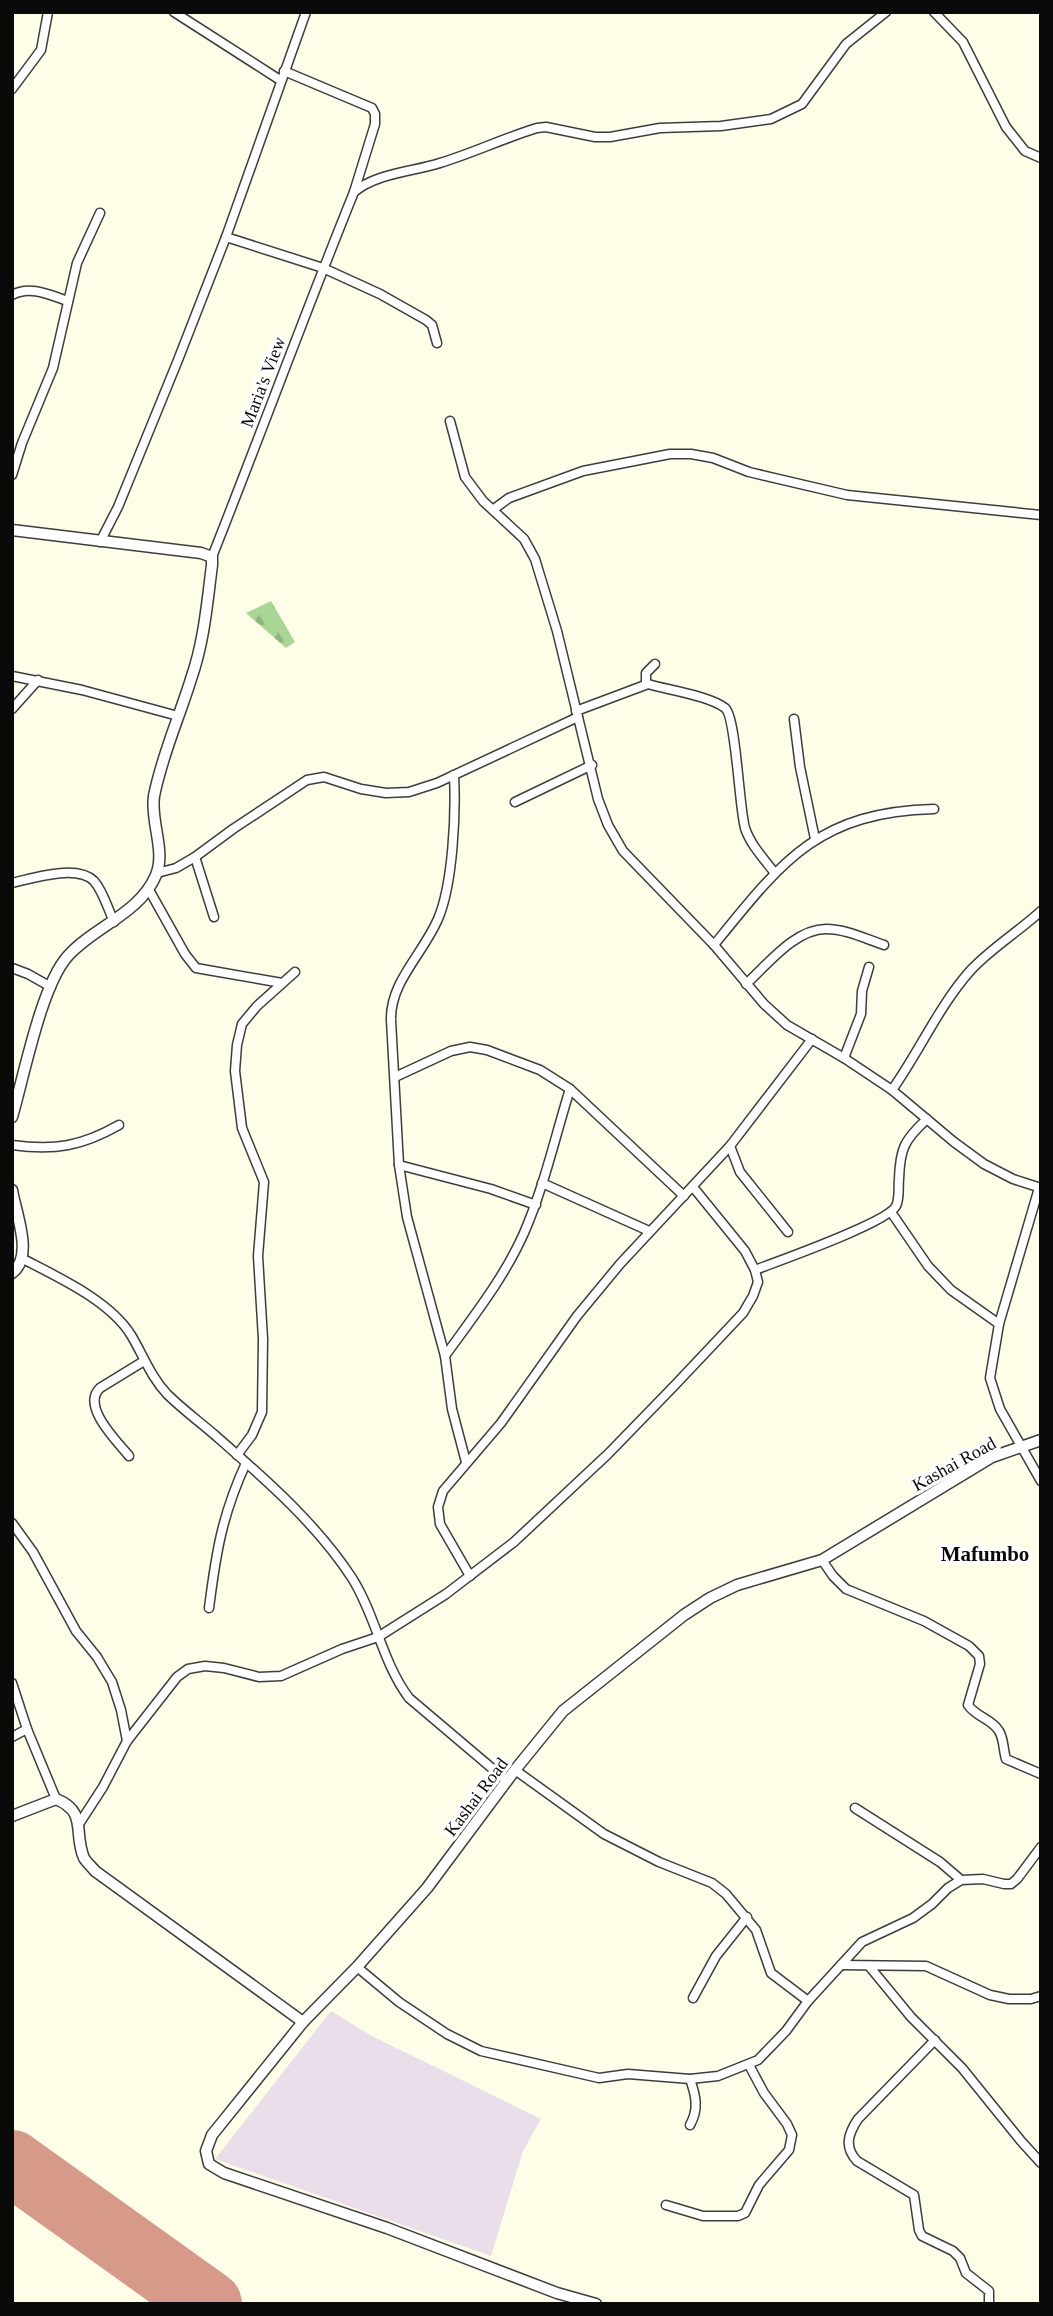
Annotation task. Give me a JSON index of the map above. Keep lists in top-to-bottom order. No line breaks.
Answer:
{"streets":{"street":["Maria's View","Kashai Road"]},"districts":["Mafumbo"]}
